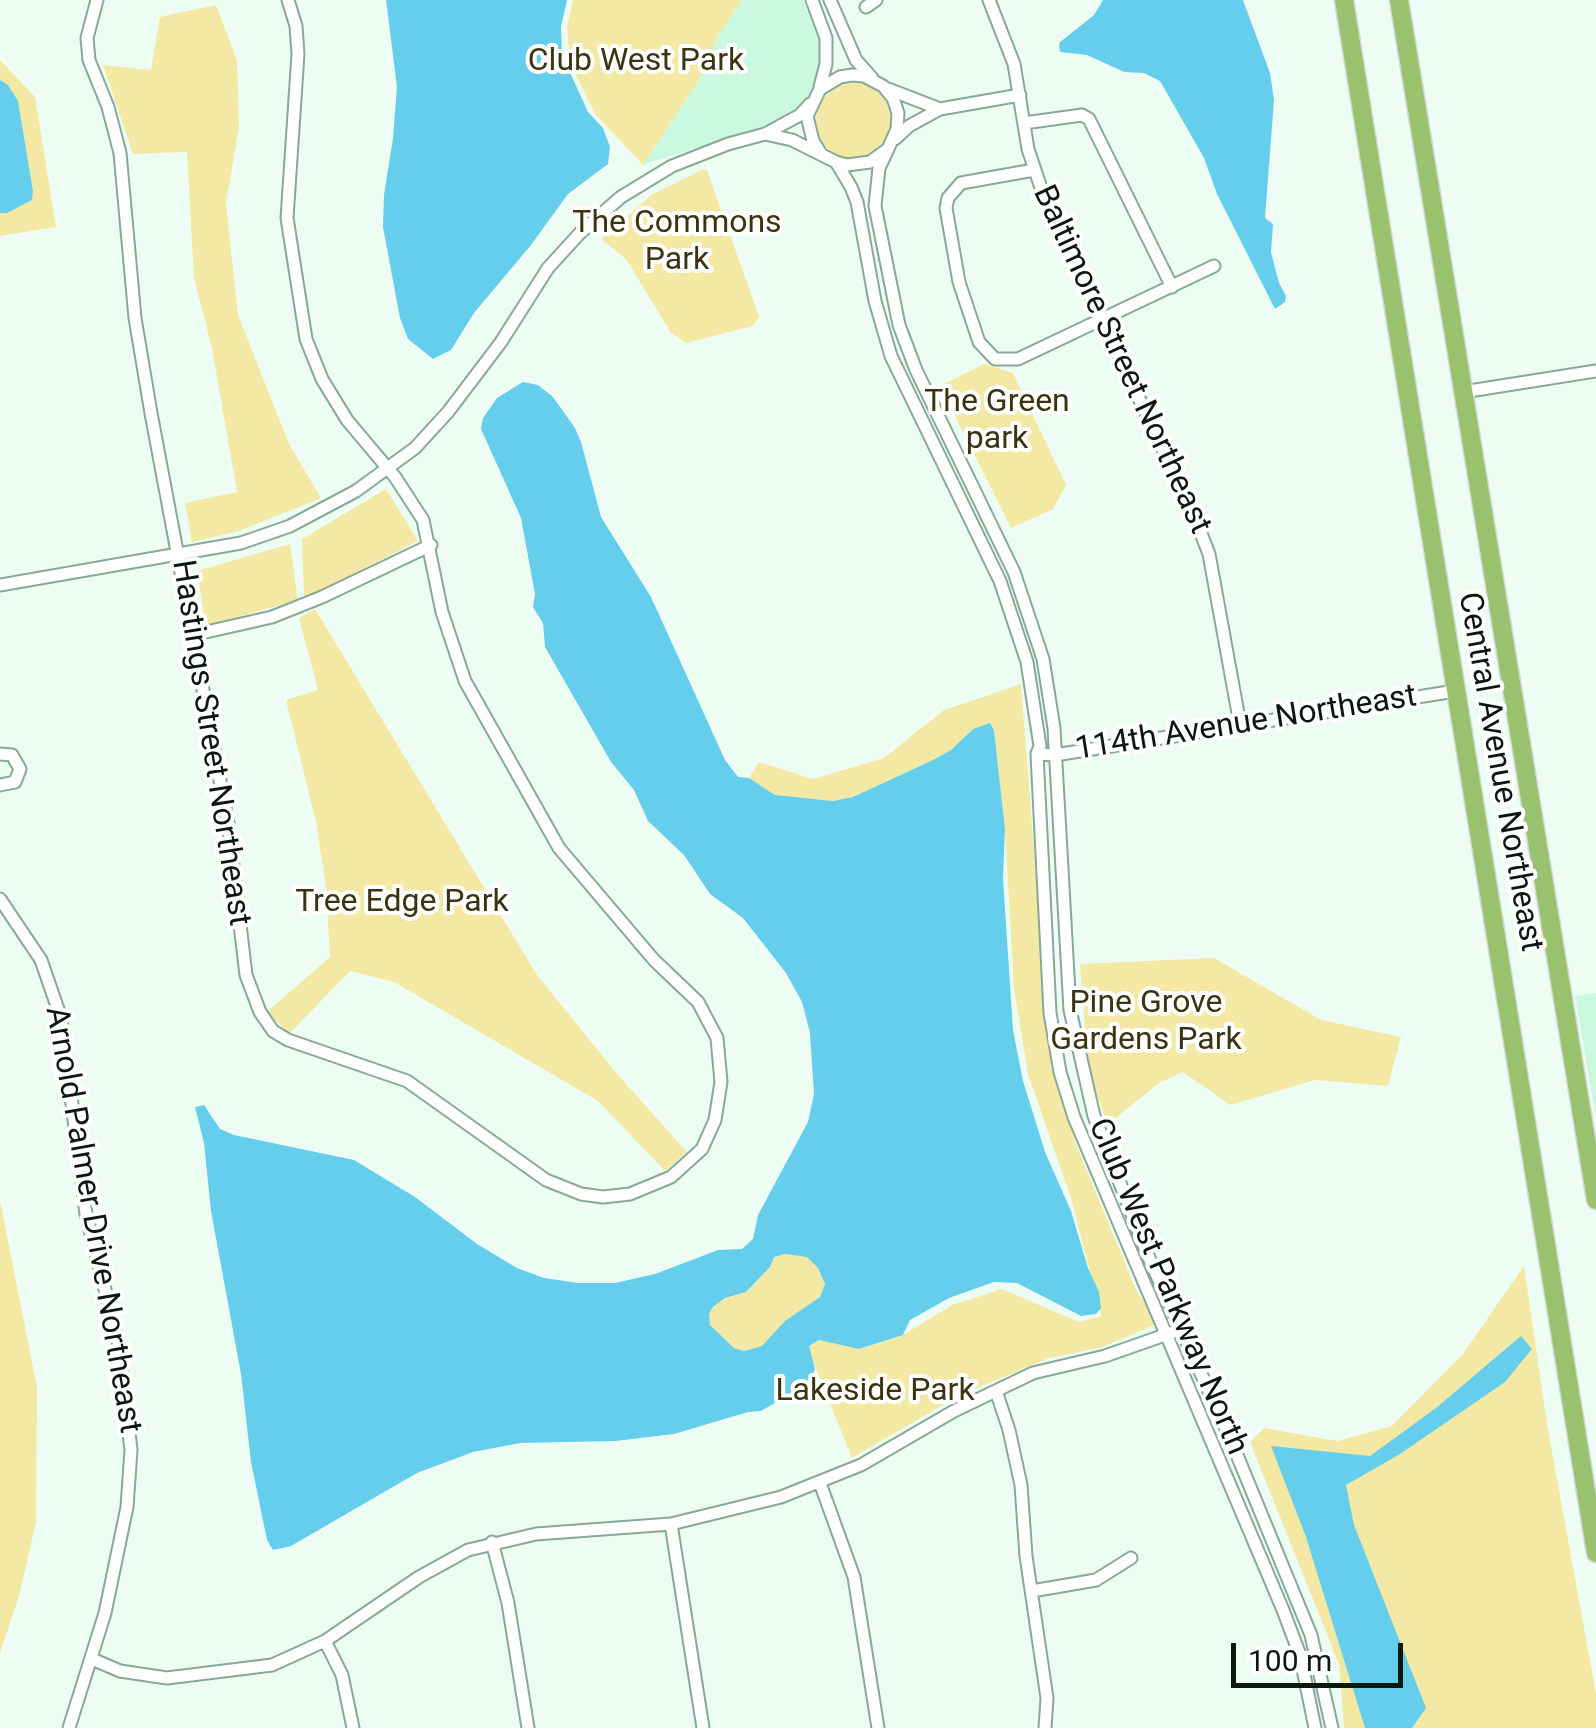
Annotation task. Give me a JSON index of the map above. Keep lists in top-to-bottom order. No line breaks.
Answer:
{"streets":{"highway":["Central Avenue Northeast"],"street":["Baltimore Street Northeast","114th Avenue Northeast","Hastings Street Northeast","Arnold Palmer Drive Northeast","Club West Parkway North"]},"crossings":[["Baltimore Street Northeast","114th Avenue Northeast"],["114th Avenue Northeast","Central Avenue Northeast"],["114th Avenue Northeast","Club West Parkway North"]],"parks":["Club West Park","The Commons Park","The Green park","Tree Edge Park","Pine Grove Gardens Park","Lakeside Park"],"scale_bar":"100 m"}
